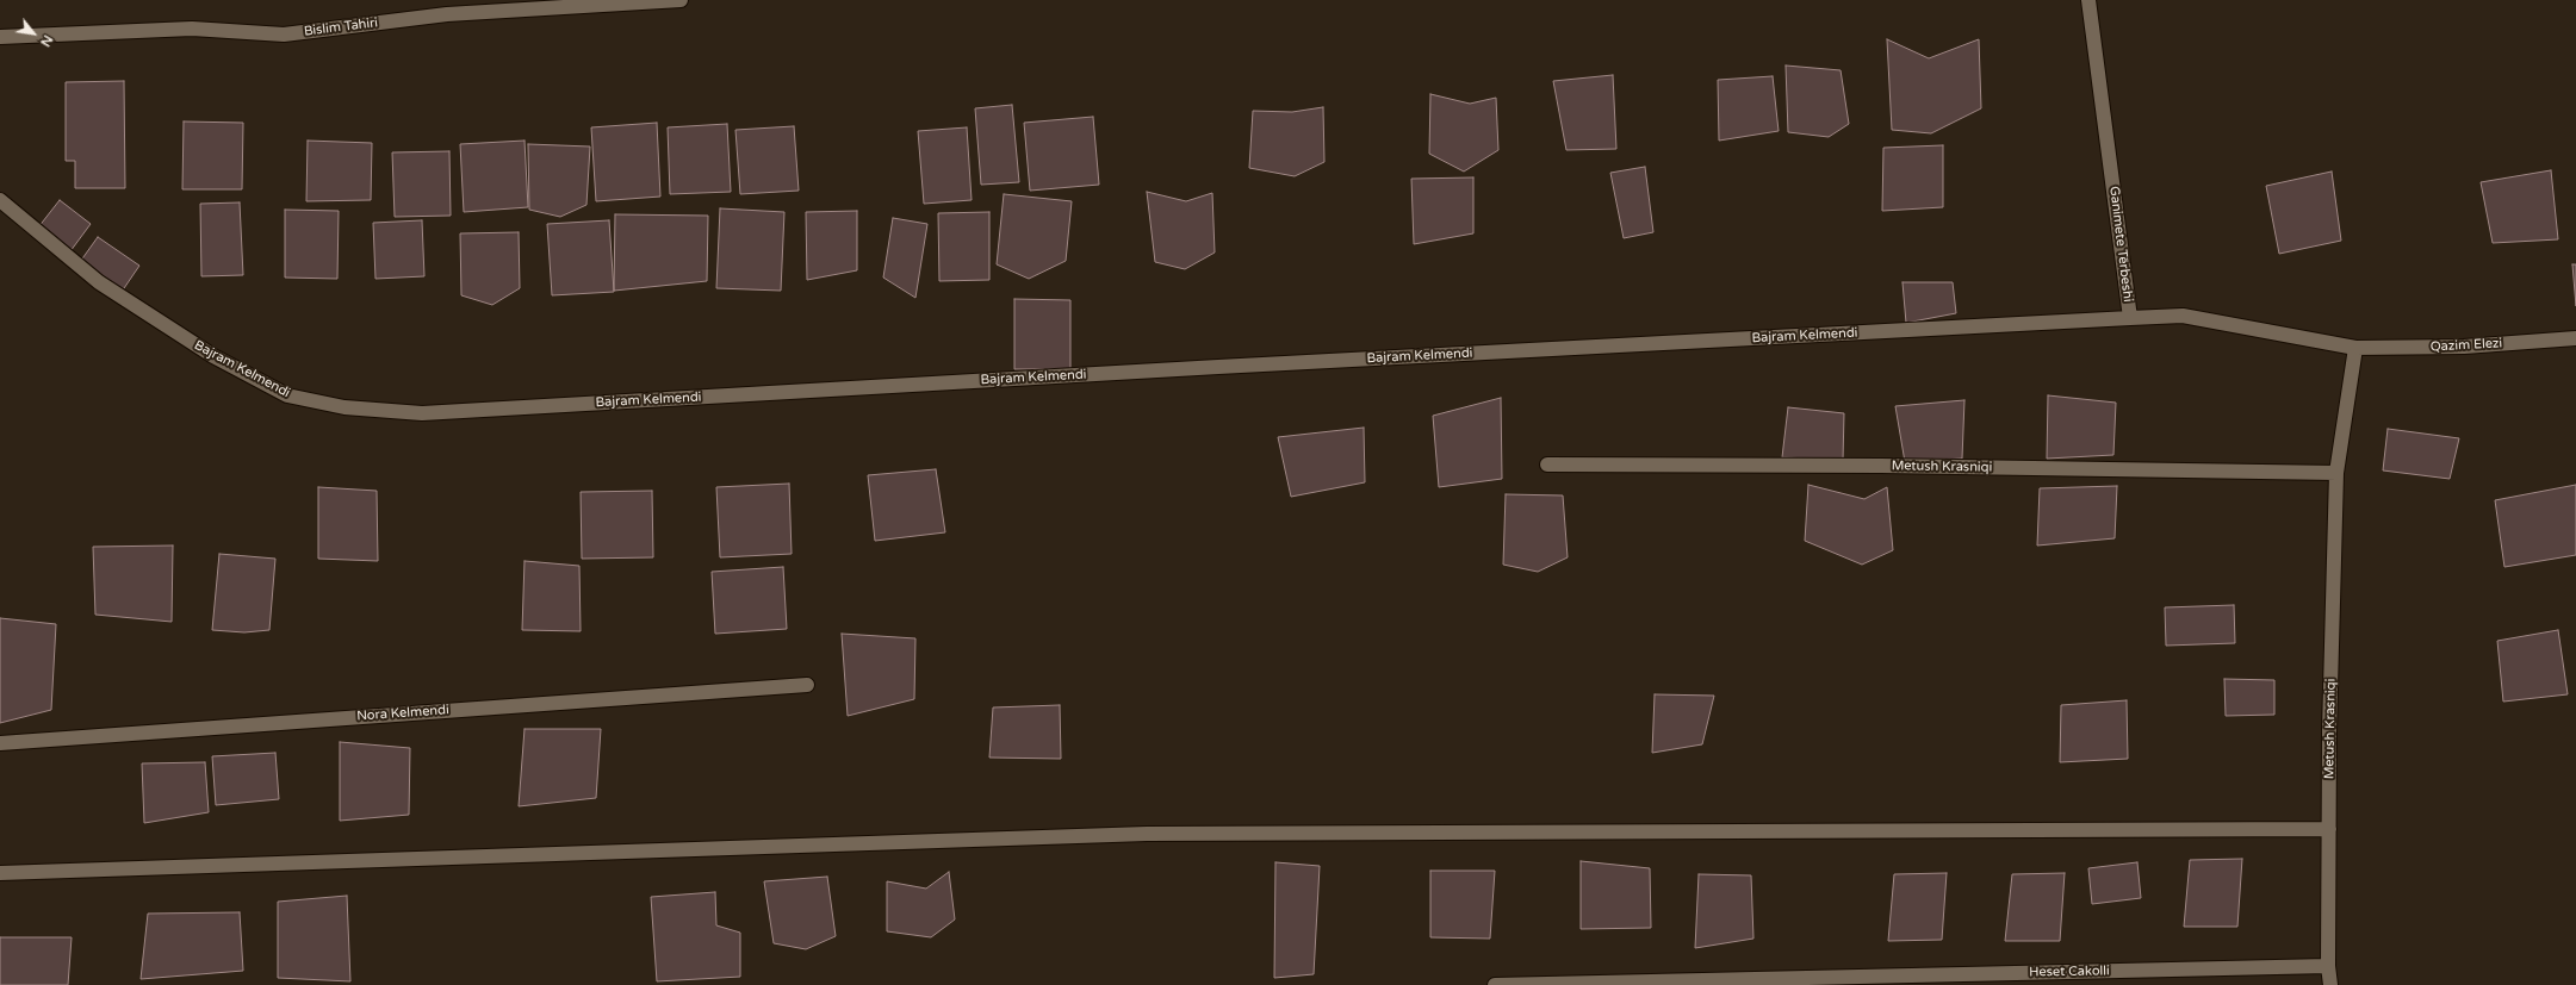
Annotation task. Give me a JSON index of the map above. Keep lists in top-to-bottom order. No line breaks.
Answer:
{"streets":{"street":["Bislim Tahiri","Ganimete Tërbeshi","Bajram Kelmendi","Qazim Elezi","Metush Krasniqi","Nora Kelmendi","Heset Cakolli"]},"crossings":[["Ganimete Tërbeshi","Bajram Kelmendi"],["Ganimete Tërbeshi","Qazim Elezi"],["Ganimete Tërbeshi","Metush Krasniqi"],["Qazim Elezi","Metush Krasniqi"],["Metush Krasniqi","Heset Cakolli"]],"north":"bottom right"}
